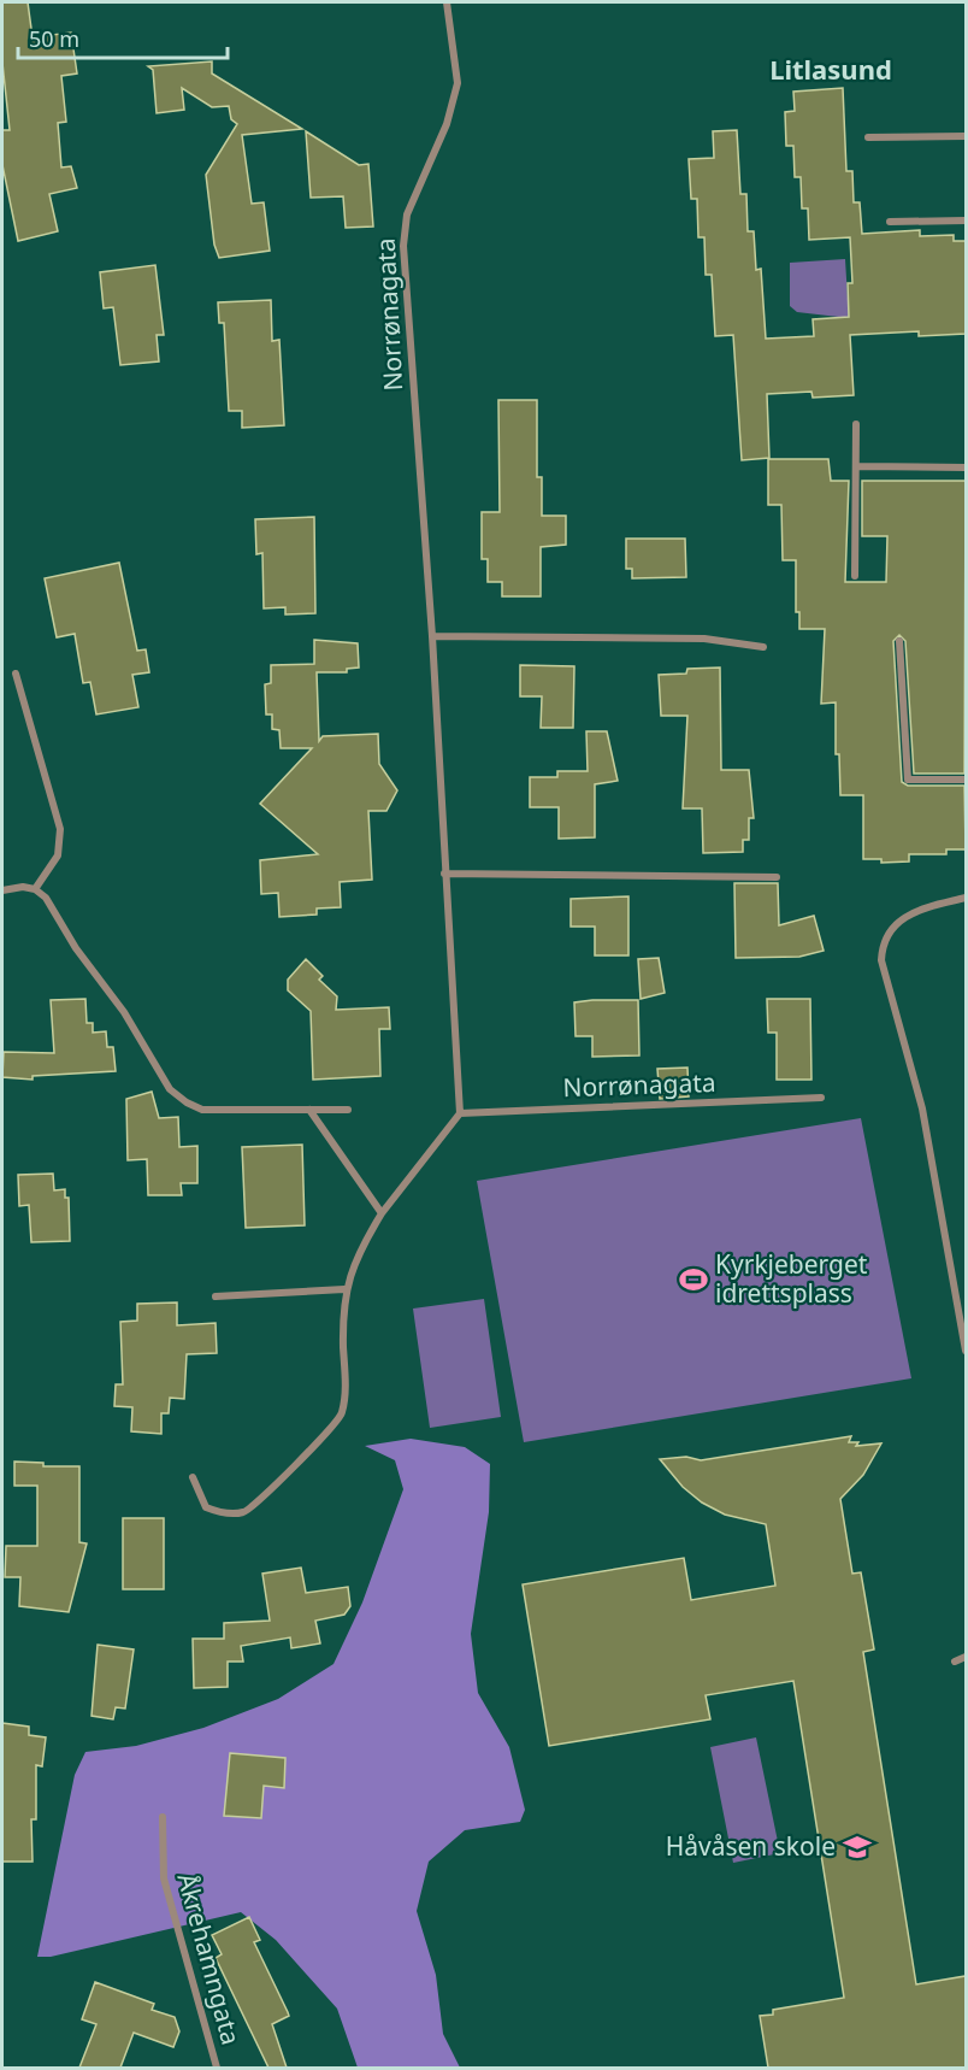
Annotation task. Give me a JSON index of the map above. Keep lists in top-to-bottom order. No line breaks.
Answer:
{"streets":{"street":["Norrønagata","Åkrehamngata"]},"districts":["Litlasund"],"places":{"sports":["Kyrkjeberget idrettsplass"],"school or university":["Håvåsen skole"]},"scale_bar":"50 m"}
